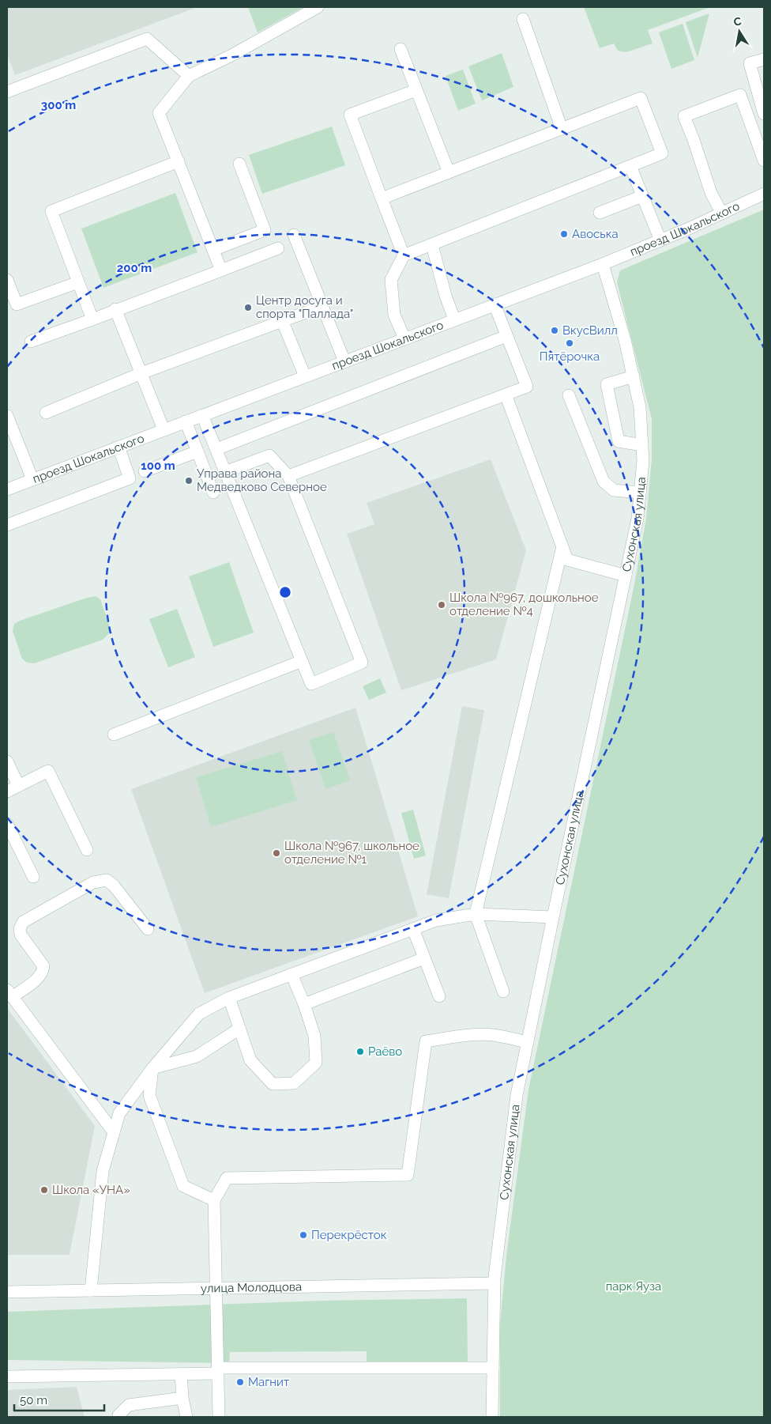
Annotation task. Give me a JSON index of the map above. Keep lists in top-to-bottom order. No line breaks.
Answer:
{"streets":{"street":["проезд Шокальского","Сухонская улица","улица Молодцова"]},"crossings":[["проезд Шокальского","Сухонская улица"],["Сухонская улица","улица Молодцова"]],"parks":["парк Яуза"],"places":["Авоська","Центр досуга и спорта \"Паллада\"","ВкусВилл","Пятёрочка","Управа района Медведково Северное","Школа №967, дошкольное отделение №4","Школа №967, школьное отделение №1","Раёво","Школа «УНА»","Перекрёсток","Магнит"],"scale_bar":"50 m","north":"top","rings":["300 m","200 m","100 m"]}
